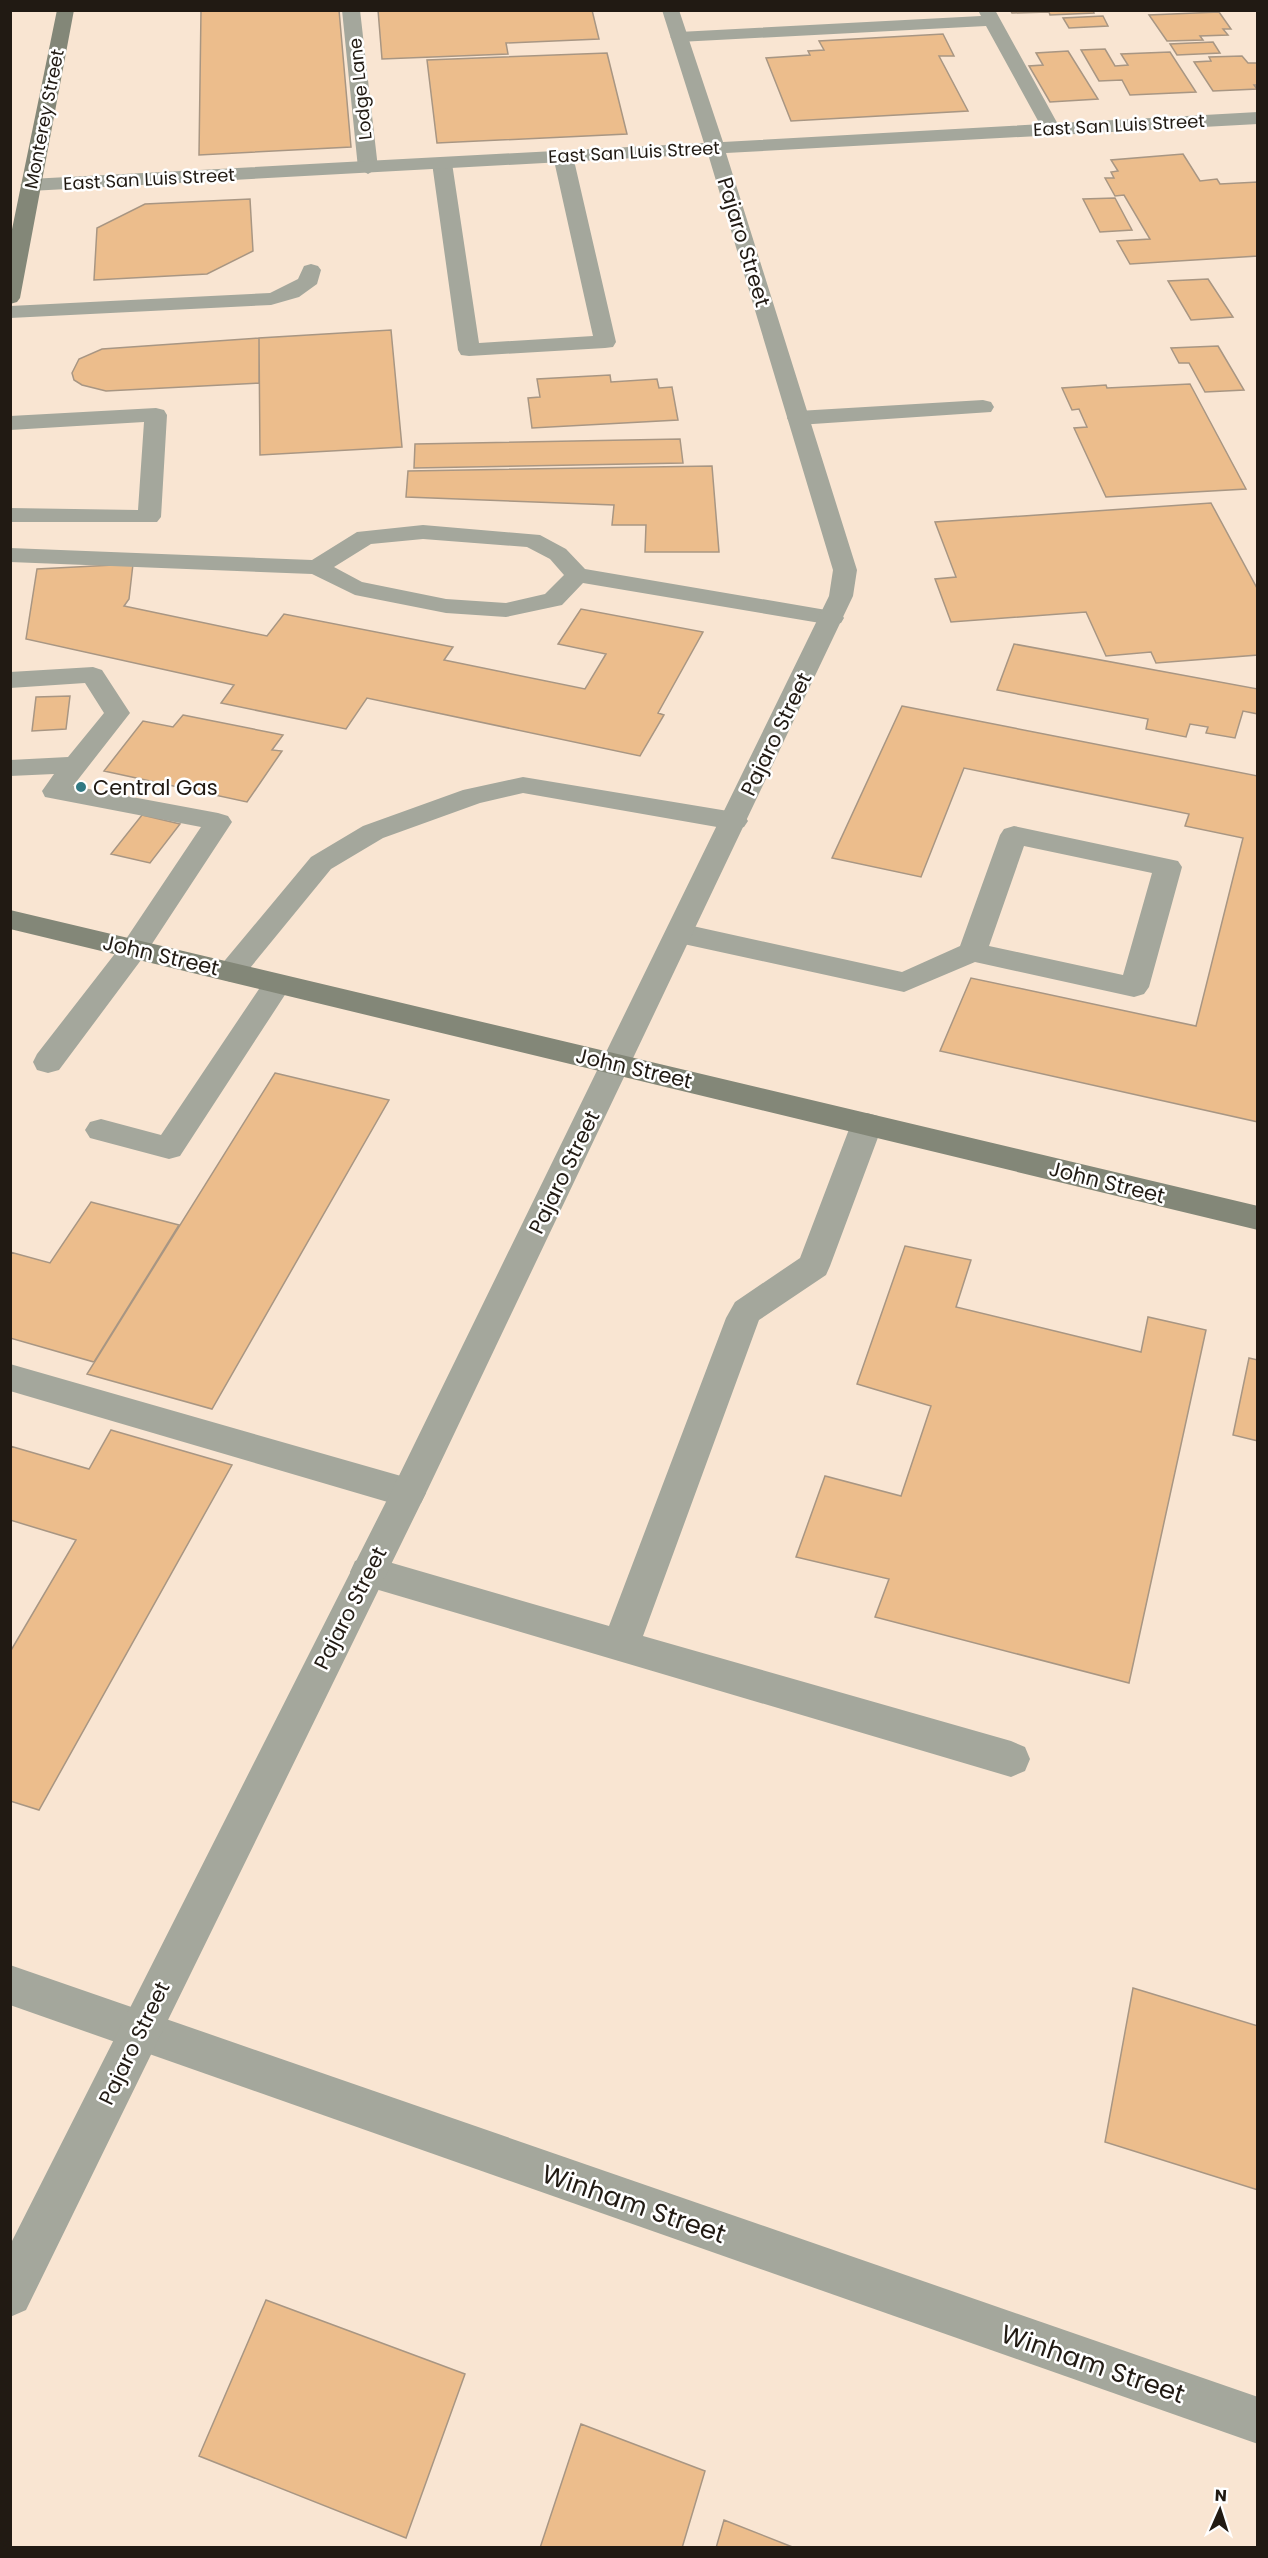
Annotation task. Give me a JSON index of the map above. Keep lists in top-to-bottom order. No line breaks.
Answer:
{"streets":{"main road":["Monterey Street","John Street"],"street":["Lodge Lane","East San Luis Street","Pajaro Street","Winham Street"]},"crossings":[["Lodge Lane","East San Luis Street"],["Monterey Street","East San Luis Street"],["East San Luis Street","Pajaro Street"],["Pajaro Street","John Street"],["Pajaro Street","Winham Street"]],"places":["Central Gas"],"north":"top"}
